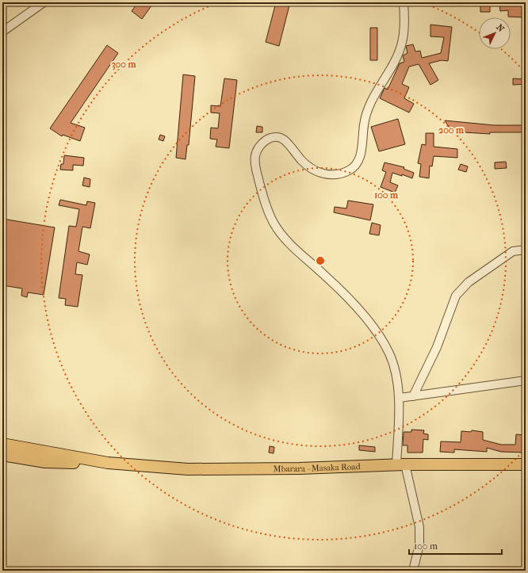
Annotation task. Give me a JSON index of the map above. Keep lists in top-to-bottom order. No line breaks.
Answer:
{"streets":{"highway":["Mbarara - Masaka Road"]},"scale_bar":"100 m","north":"top right","rings":["300 m","200 m","100 m"]}
